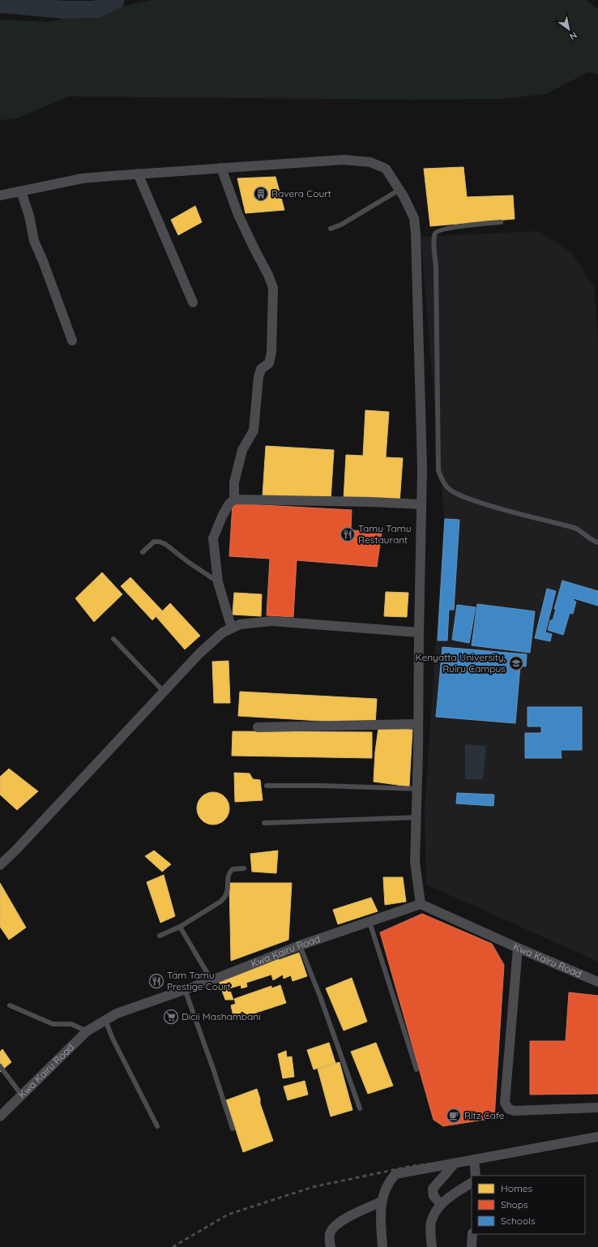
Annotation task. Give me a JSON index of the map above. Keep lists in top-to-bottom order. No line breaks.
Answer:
{"streets":{"street":["Kwa Kairu Road"]},"places":{"building":["Ravera Court"],"restaurant":["Tamu Tamu Restaurant","Tam Tamu Prestige Court"],"school or university":["Kenyatta University, Ruiru Campus"],"supermarket":["Dicii Mashambani"],"cafe":["Ritz Cafe"]},"legend":["Homes","Shops","Schools"],"north":"bottom right"}
